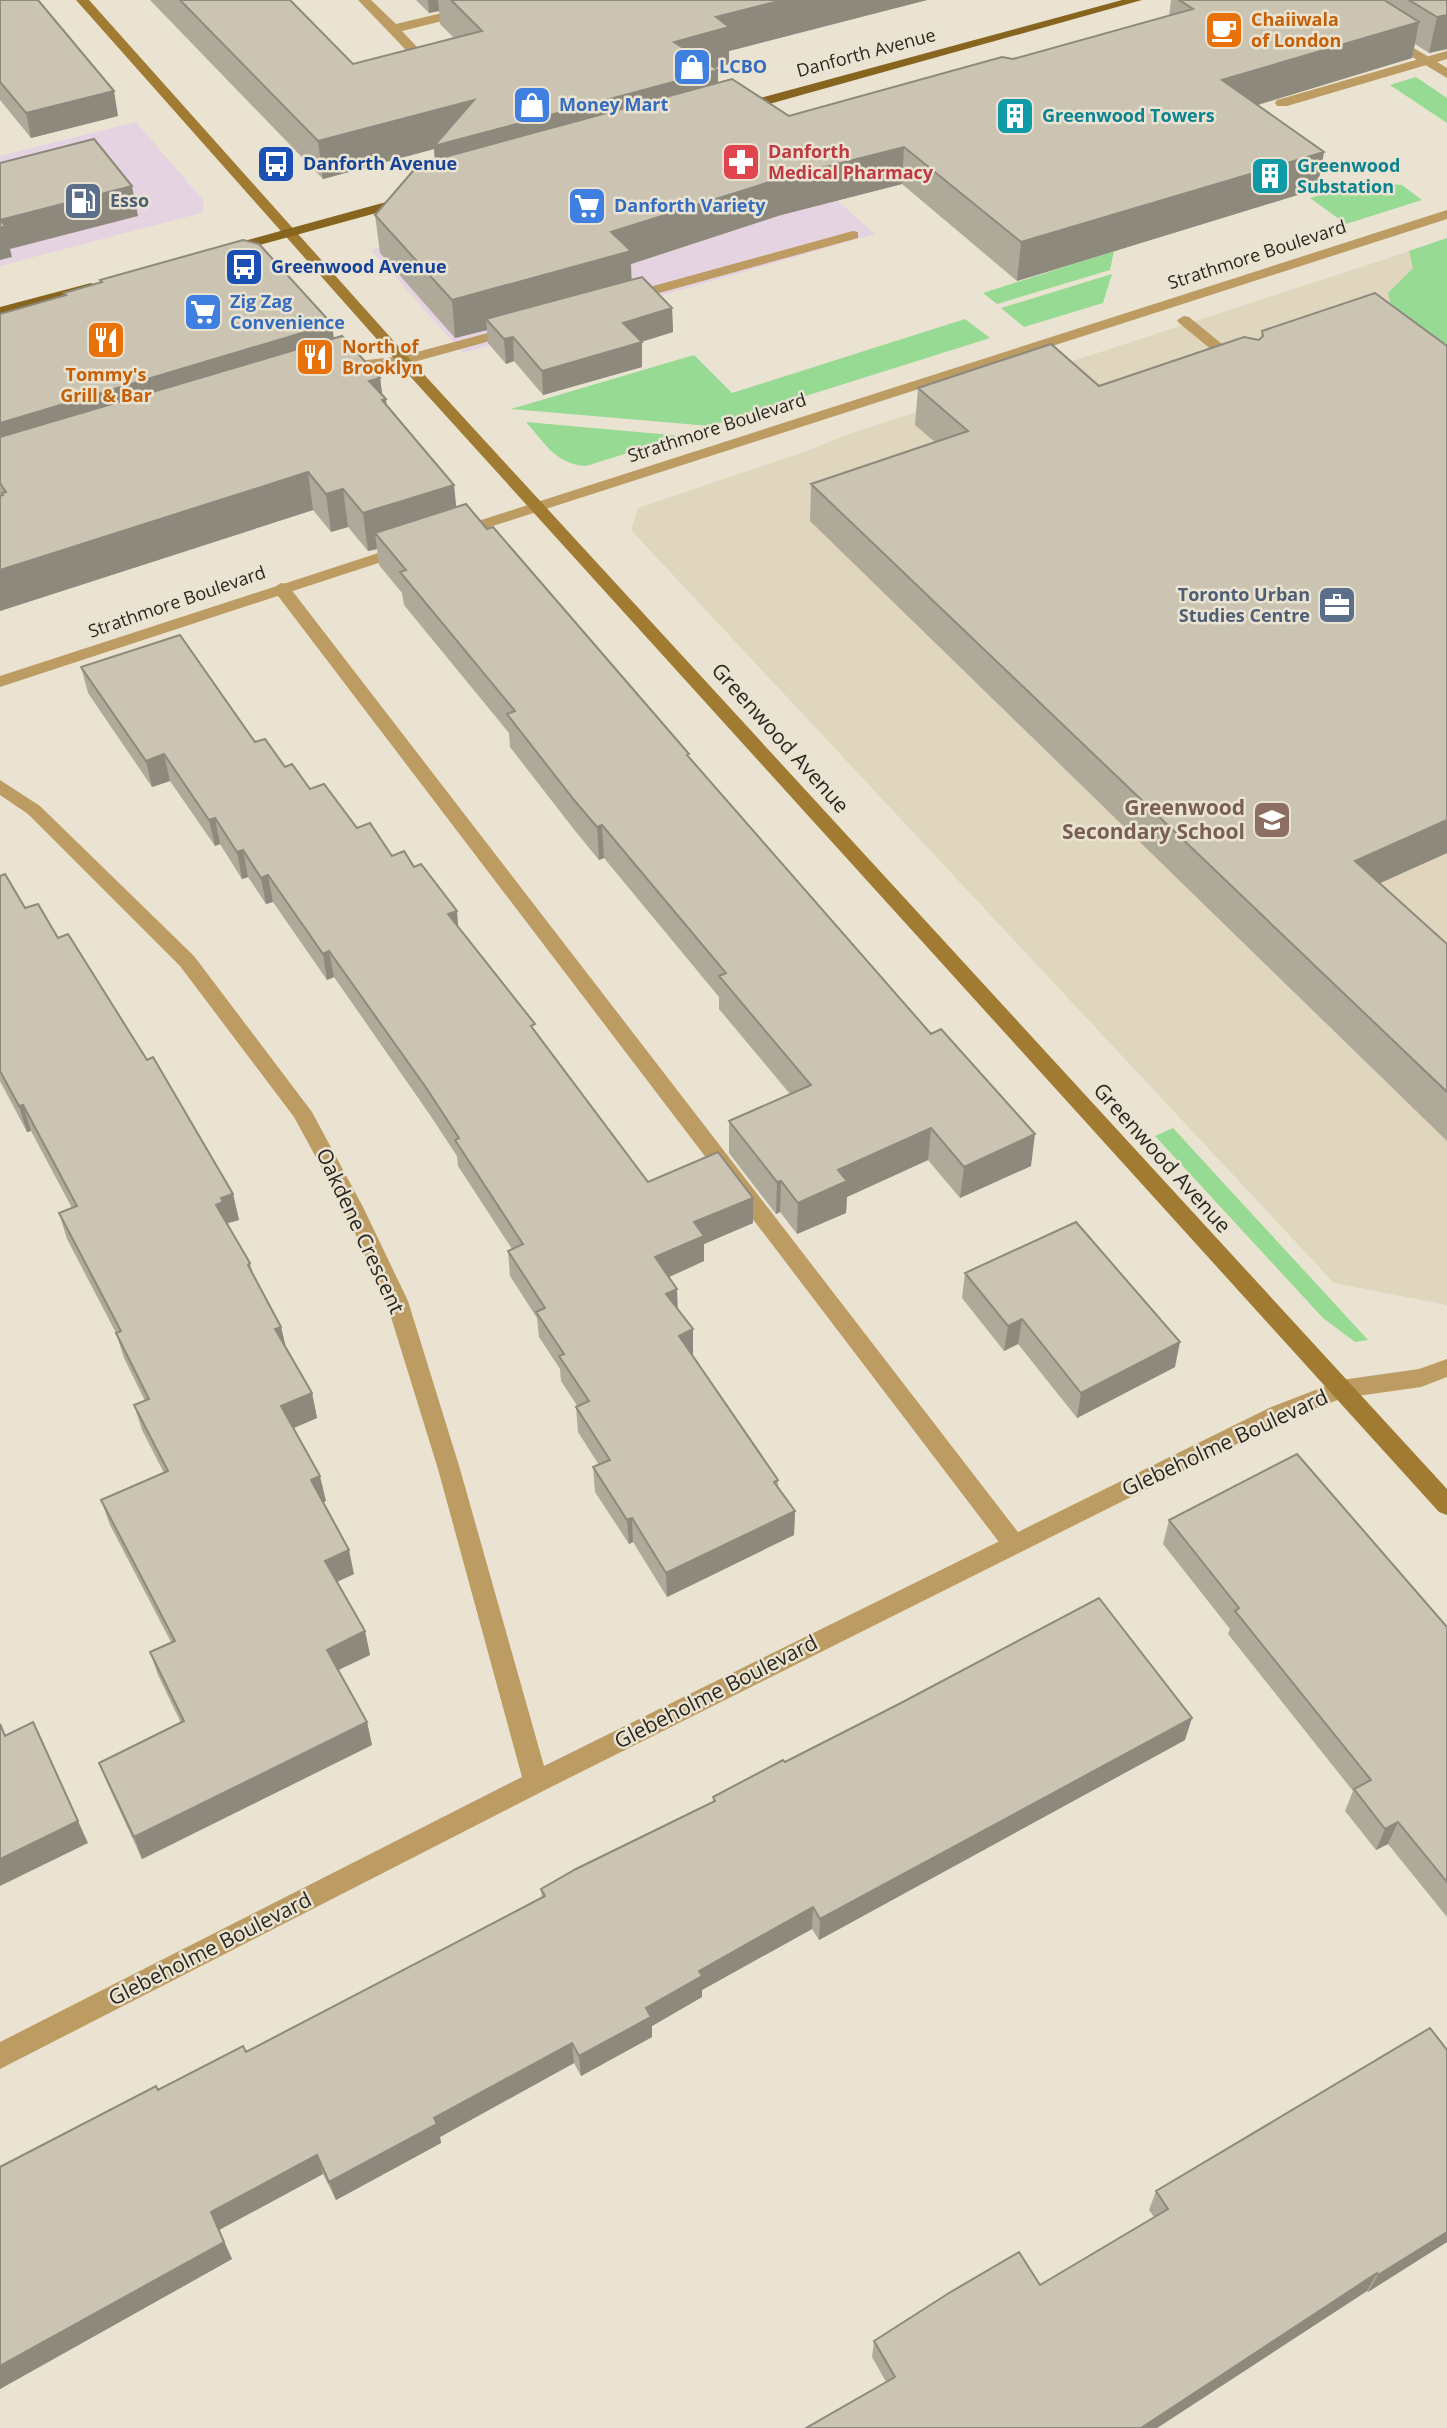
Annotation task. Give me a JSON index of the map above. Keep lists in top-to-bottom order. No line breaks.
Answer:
{"streets":{"main road":["Danforth Avenue"],"street":["Strathmore Boulevard","Greenwood Avenue","Oakdene Crescent","Glebeholme Boulevard"]},"crossings":[["Strathmore Boulevard","Greenwood Avenue"],["Greenwood Avenue","Glebeholme Boulevard"],["Oakdene Crescent","Glebeholme Boulevard"]],"places":{"cafe":["Chaiiwala of London"],"shop":["LCBO","Money Mart"],"building":["Greenwood Towers","Greenwood Substation"],"pharmacy":["Danforth Medical Pharmacy"],"bus stop":["Danforth Avenue","Greenwood Avenue"],"fuel station":["Esso"],"supermarket":["Danforth Variety","Zig Zag Convenience"],"restaurant":["Tommy's Grill & Bar","North of Brooklyn"],"office":["Toronto Urban Studies Centre"],"school or university":["Greenwood Secondary School"]}}
